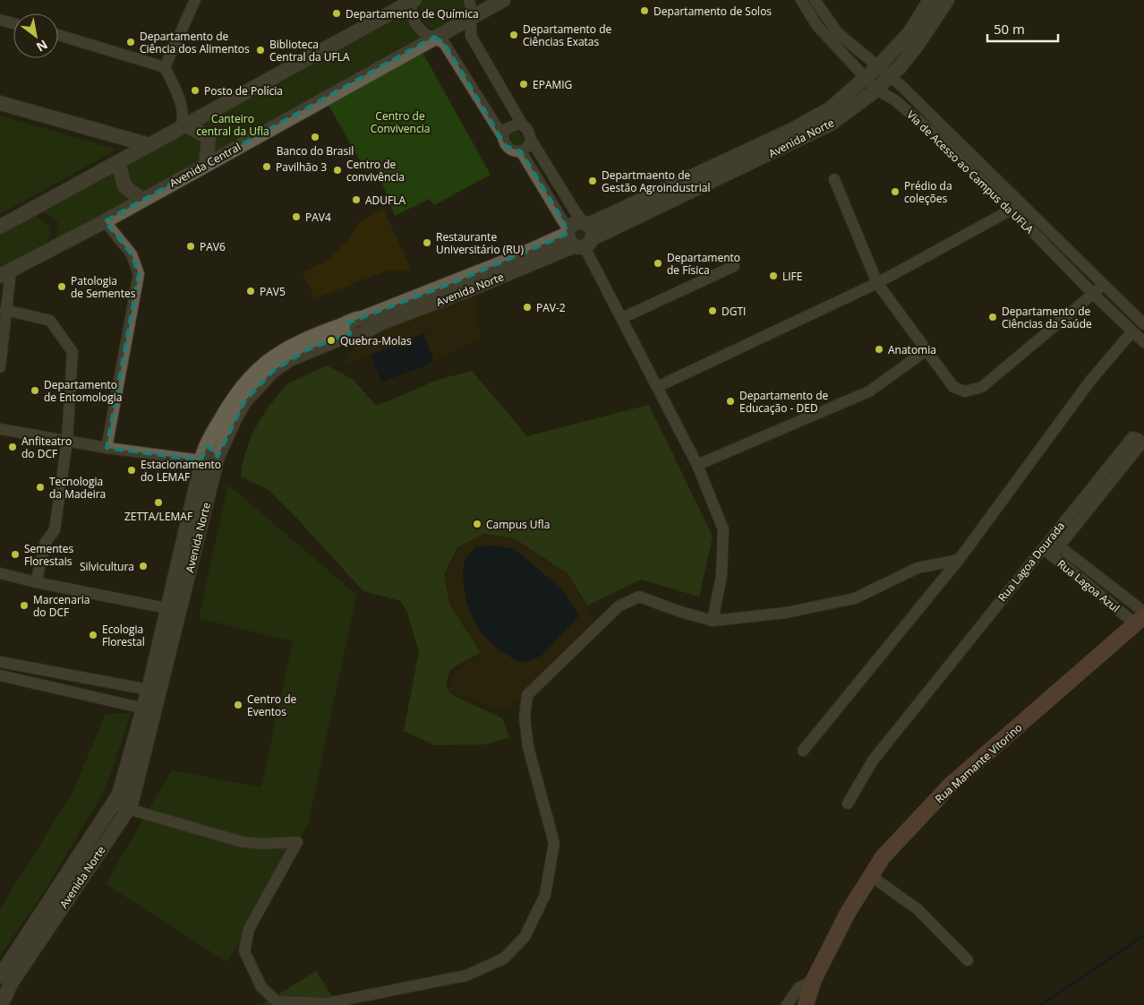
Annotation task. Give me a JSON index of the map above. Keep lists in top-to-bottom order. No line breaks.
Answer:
{"streets":{"main road":["Rua Mamante Vitorino"],"street":["Avenida Norte","Avenida Central","Via de Acesso ao Campus da UFLA","Rua Lagoa Dourada","Rua Lagoa Azul"]},"crossings":[["Avenida Norte","Via de Acesso ao Campus da UFLA"],["Rua Lagoa Dourada","Rua Lagoa Azul"],["Rua Lagoa Azul","Rua Mamante Vitorino"]],"parks":["Centro de Convivencia","Canteiro central da Ufla"],"places":["Departamento de Solos","Departamento de Química","Departamento de Ciências Exatas","Departamento de Ciência dos Alimentos","Biblioteca Central da UFLA","EPAMIG","Posto de Polícia","Banco do Brasil","Pavilhão 3","Centro de convivência","Departmaento de Gestão Agroindustrial","Prédio da coleções","ADUFLA","PAV4","Restaurante Universitário (RU)","PAV6","Departamento de Física","LIFE","Patologia de Sementes","PAV5","PAV-2","DGTI","Departamento de Ciências da Saúde","Quebra-Molas","Anatomia","Departamento de Entomologia","Departamento de Educação - DED","Anfiteatro do DCF","Estacionamento do LEMAF","Tecnologia da Madeira","ZETTA/LEMAF","Campus Ufla","Sementes Florestais","Silvicultura","Marcenaria do DCF","Ecologia Florestal","Centro de Eventos"],"scale_bar":"50 m","north":"bottom right"}
